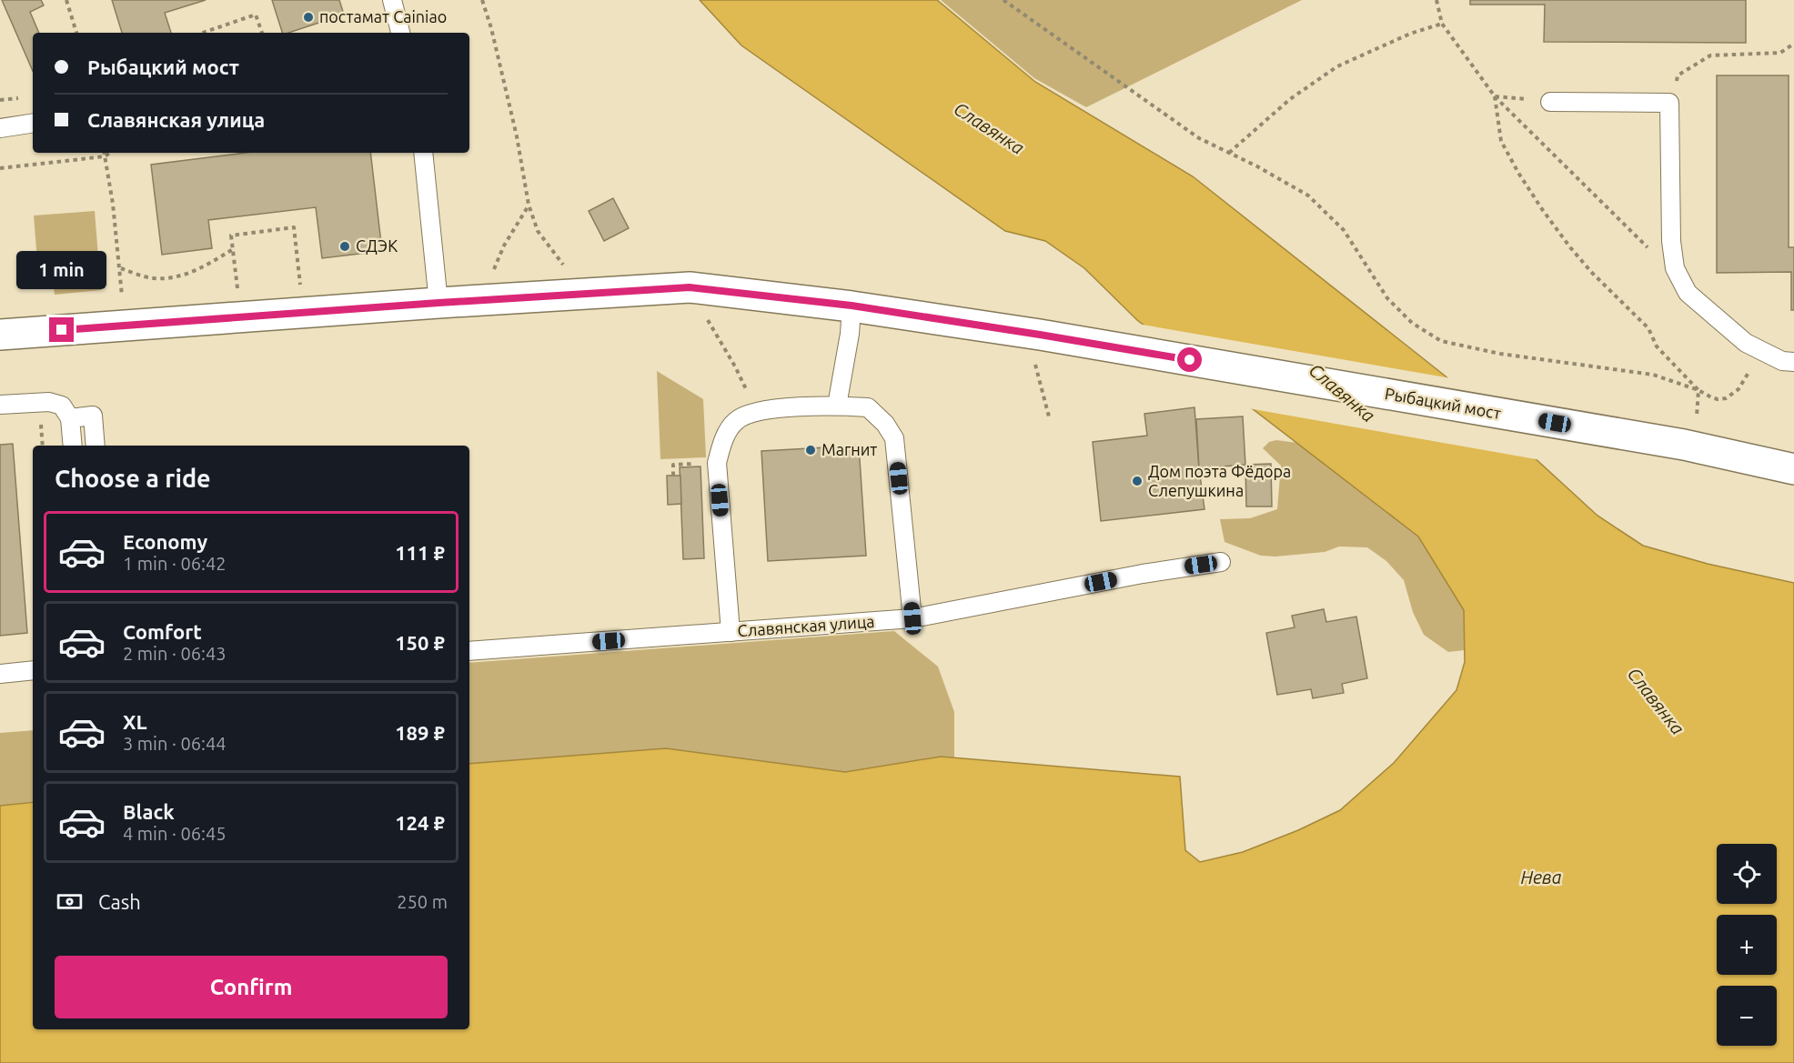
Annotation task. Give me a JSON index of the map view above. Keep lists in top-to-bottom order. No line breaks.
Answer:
{"streets":{"street":["Рыбацкий мост"],"lane":["Славянская улица"]},"water":["Славянка","Нева"],"places":["постамат Cainiao","СДЭК","Магнит","Дом поэта Фёдора Слепушкина"],"page":{"banner":["Рыбацкий мост","Славянская улица"],"bubble":"1 min","heading":"Choose a ride","list":[{"name":"Economy","note":"1 min · 06:42","value":"111 ₽"},{"name":"Comfort","note":"2 min · 06:43","value":"150 ₽"},{"name":"XL","note":"3 min · 06:44","value":"189 ₽"},{"name":"Black","note":"4 min · 06:45","value":"124 ₽"}],"map_buttons":["+","−"],"pay":["Cash","250 m"],"buttons":"Confirm"}}
